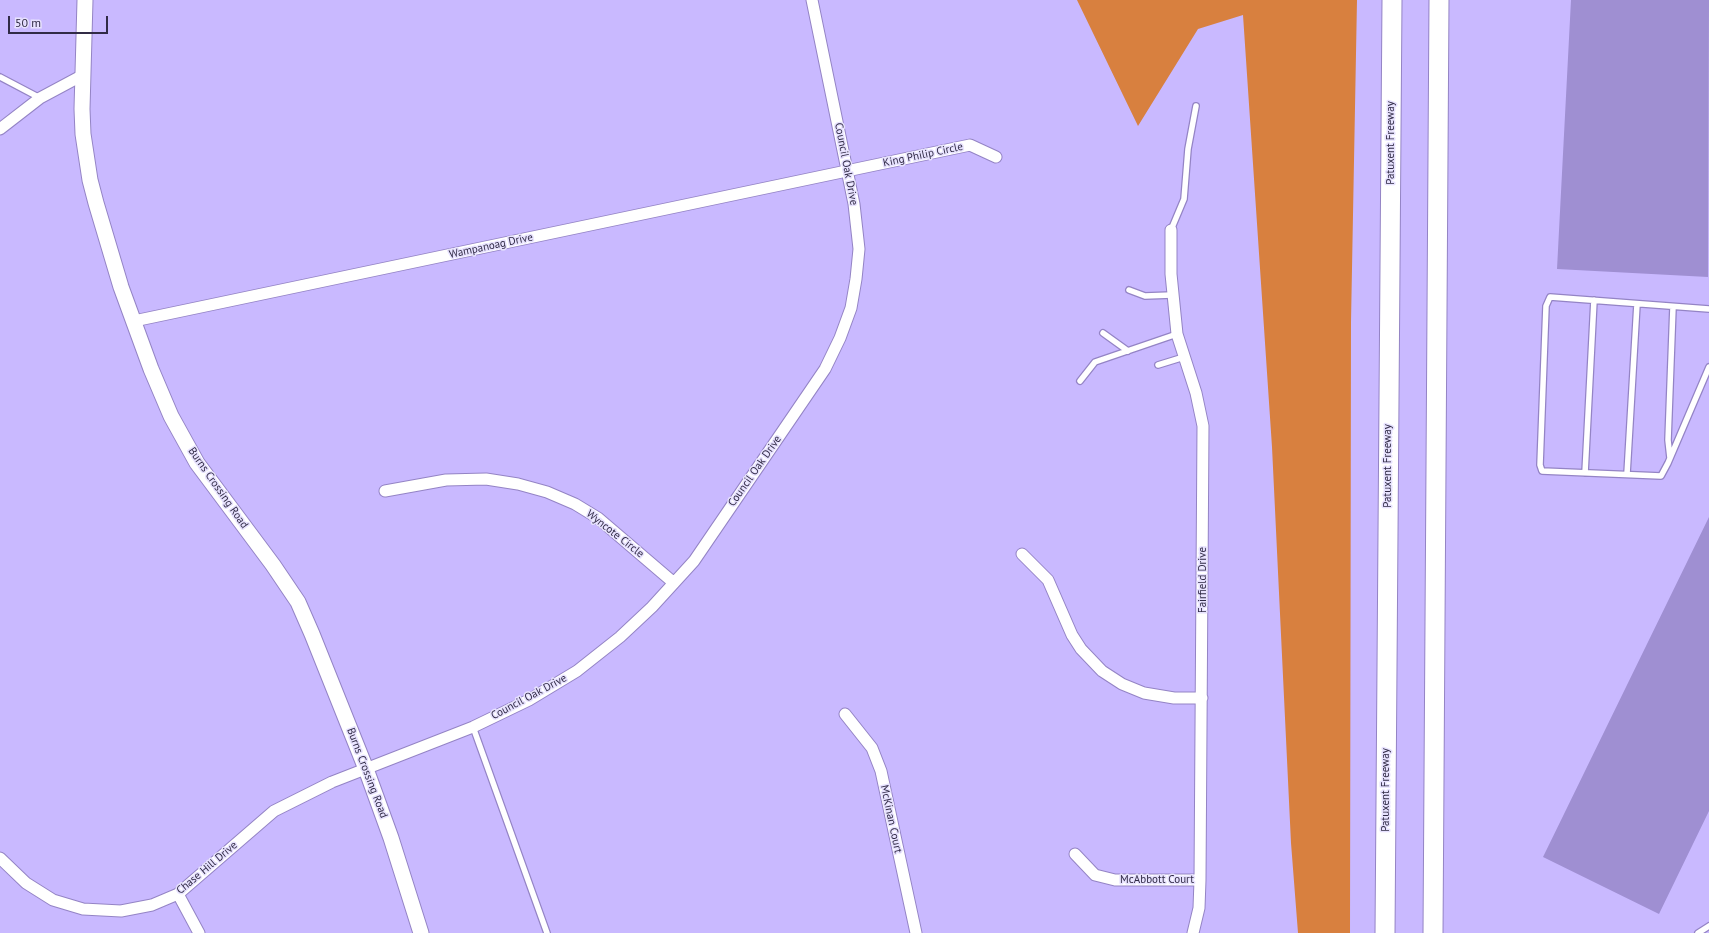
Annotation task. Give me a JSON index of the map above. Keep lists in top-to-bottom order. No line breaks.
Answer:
{"streets":{"highway":["Patuxent Freeway"],"street":["King Philip Circle","Council Oak Drive","Wampanoag Drive","Burns Crossing Road","Wyncote Circle","Fairfield Drive","McKinan Court","Chase Hill Drive","McAbbott Court"]},"crossings":[["King Philip Circle","Council Oak Drive"],["King Philip Circle","Wampanoag Drive"],["Council Oak Drive","Wampanoag Drive"],["Council Oak Drive","Burns Crossing Road"],["Council Oak Drive","Wyncote Circle"],["Council Oak Drive","Chase Hill Drive"],["Wampanoag Drive","Burns Crossing Road"],["Burns Crossing Road","Chase Hill Drive"],["Fairfield Drive","McAbbott Court"]],"scale_bar":"50 m"}
